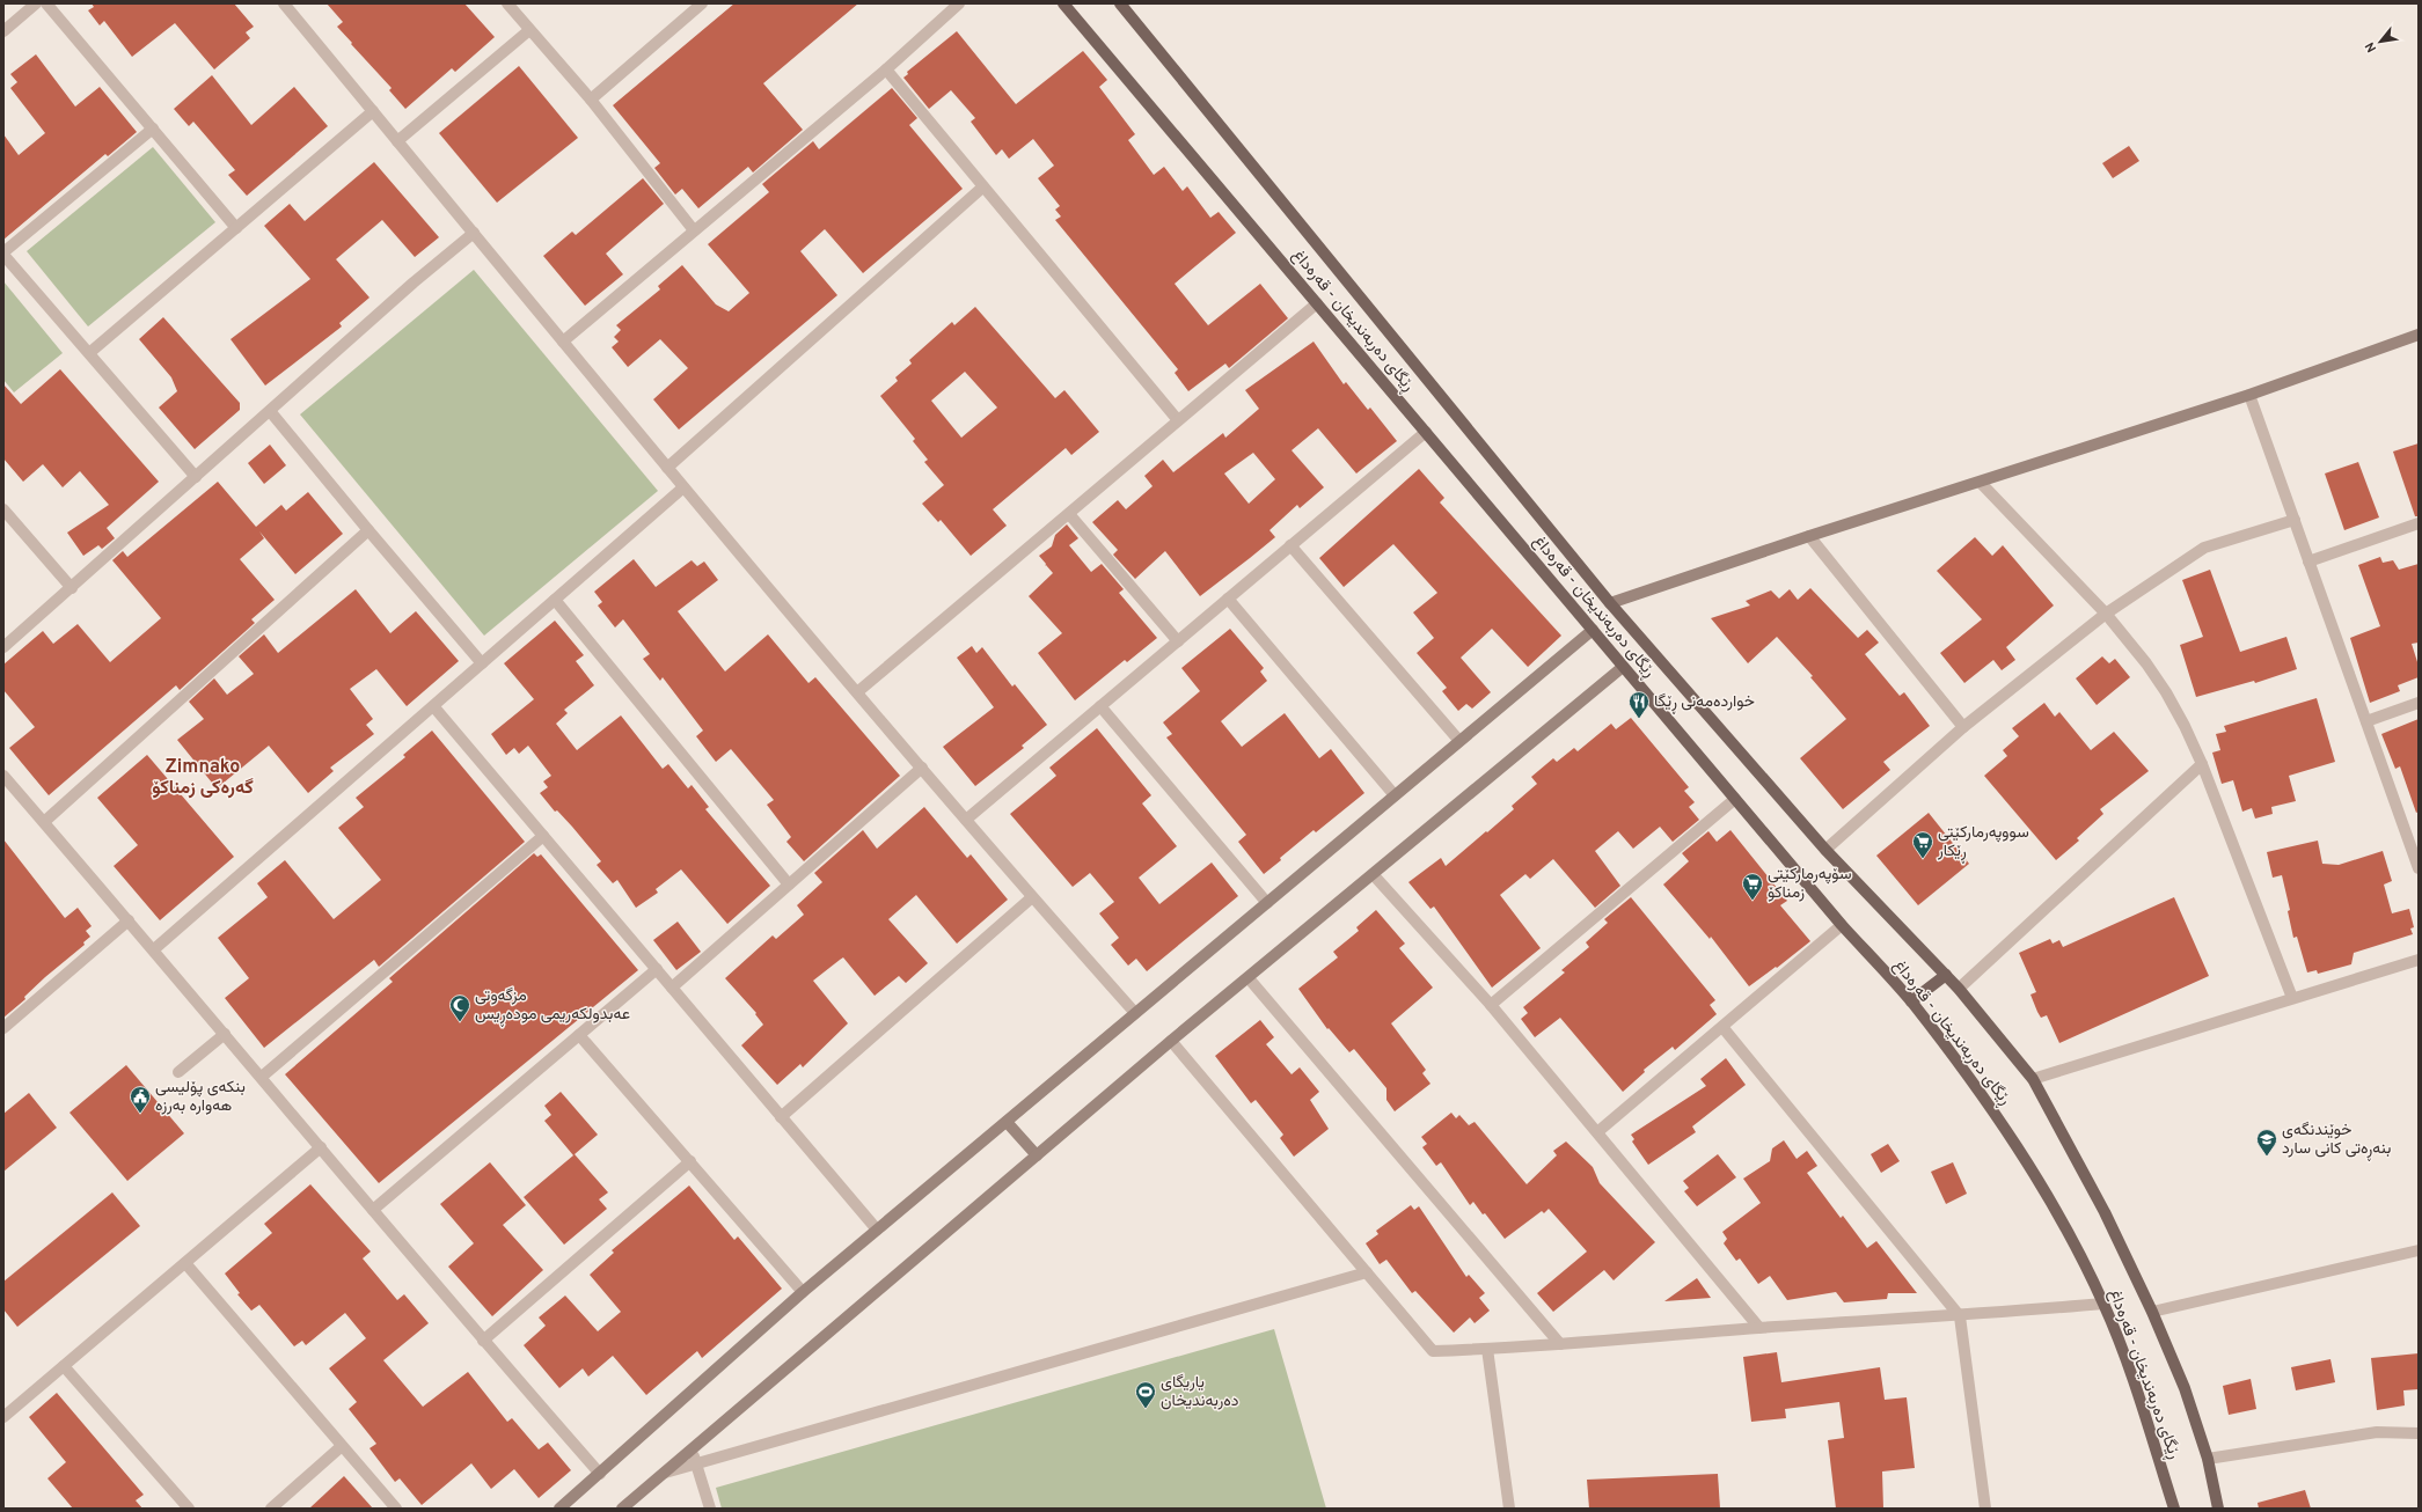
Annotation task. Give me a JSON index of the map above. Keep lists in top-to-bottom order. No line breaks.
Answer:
{"streets":{"main road":["ڕێگای دەربەندیخان - قەرەداغ"]},"districts":["Zimnako گەرەکی زمناکۆ"],"places":{"restaurant":["خواردەمەنی ڕێگا"],"supermarket":["سووپەرمارکێتی ڕێکار","سۆپەرمارکێتی زمناکۆ"],"mosque":["مزگەوتی عەبدولکەریمی مودەڕیس"],"public building":["بنکەی پۆلیسی هەوارە بەرزە"],"school or university":["خوێندنگەی بنەڕەتی کانی سارد"],"sports":["یاریگاى ده‌ربه‌ندیخان"]},"north":"bottom left"}
